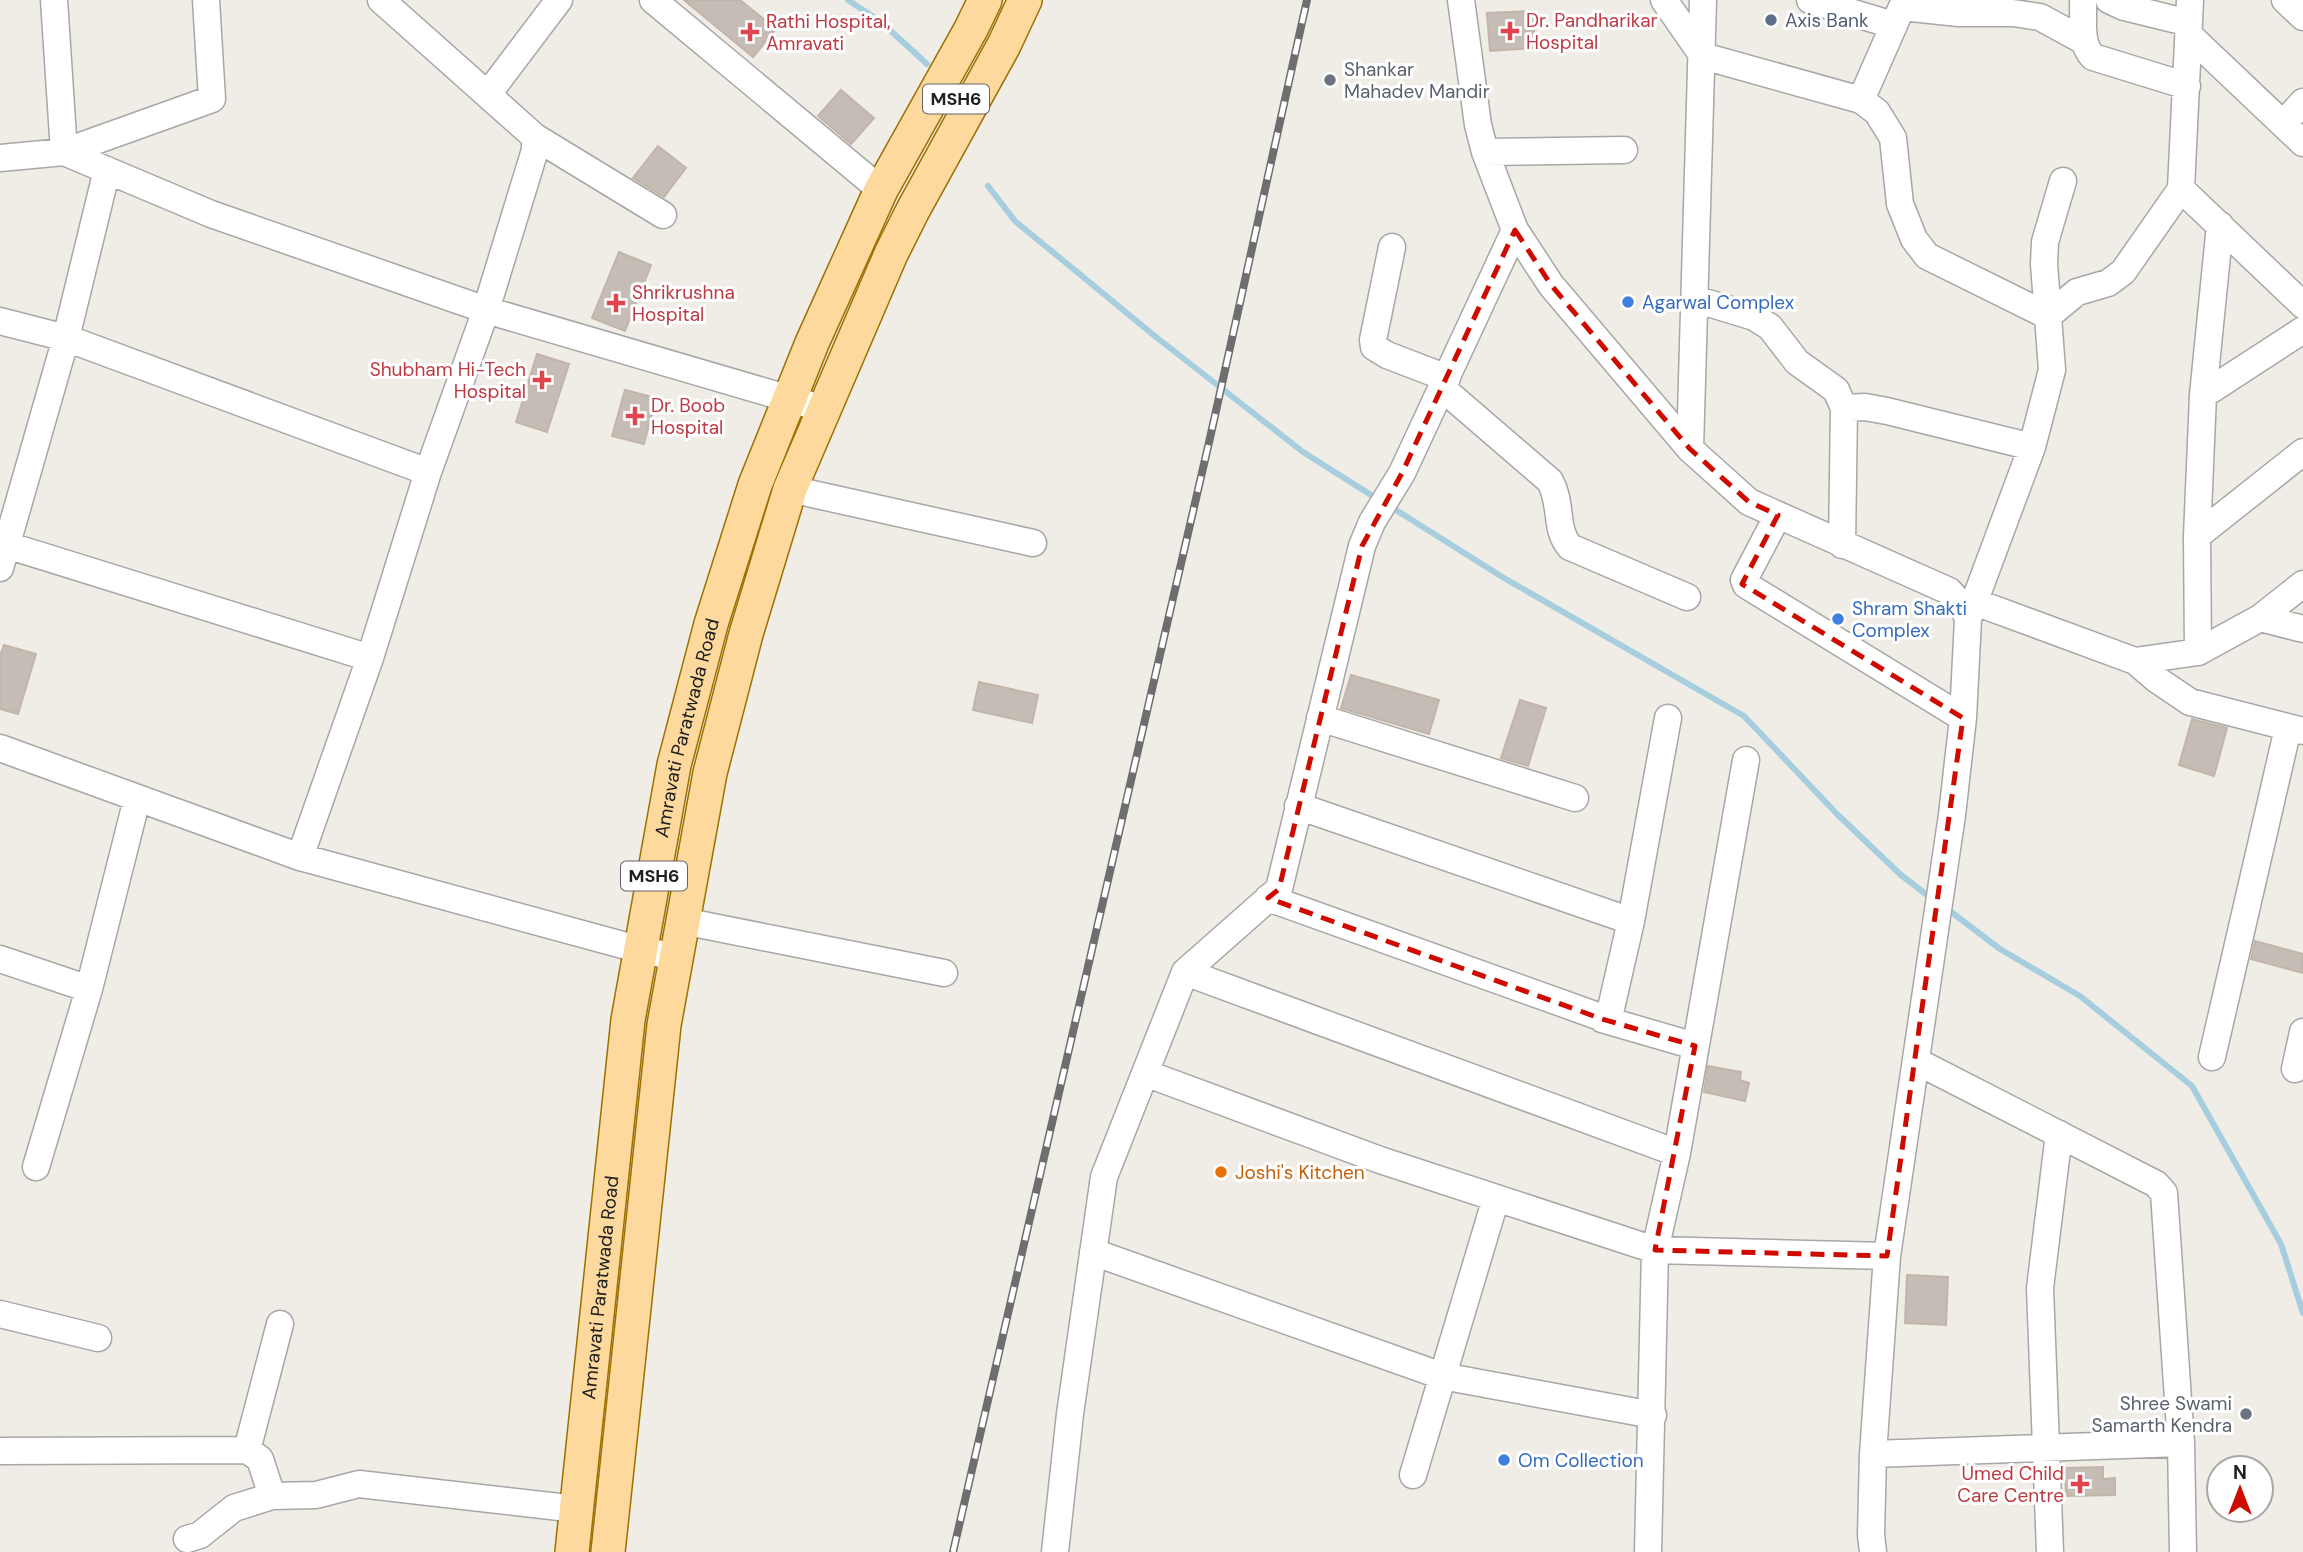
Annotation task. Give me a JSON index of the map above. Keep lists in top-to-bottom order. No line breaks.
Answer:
{"streets":{"main road":["MSH6","Amravati Paratwada Road"]},"crossings":[["MSH6","Amravati Paratwada Road"]],"places":{"other":["Axis Bank","Shankar Mahadev Mandir","Agarwal Complex","Shram Shakti Complex","Joshi's Kitchen","Shree Swami Samarth Kendra","Om Collection"],"health":["Dr. Pandharikar Hospital","Rathi Hospital, Amravati","Shrikrushna Hospital","Shubham Hi-Tech Hospital","Dr. Boob Hospital","Umed Child Care Centre"]},"north":"top"}
